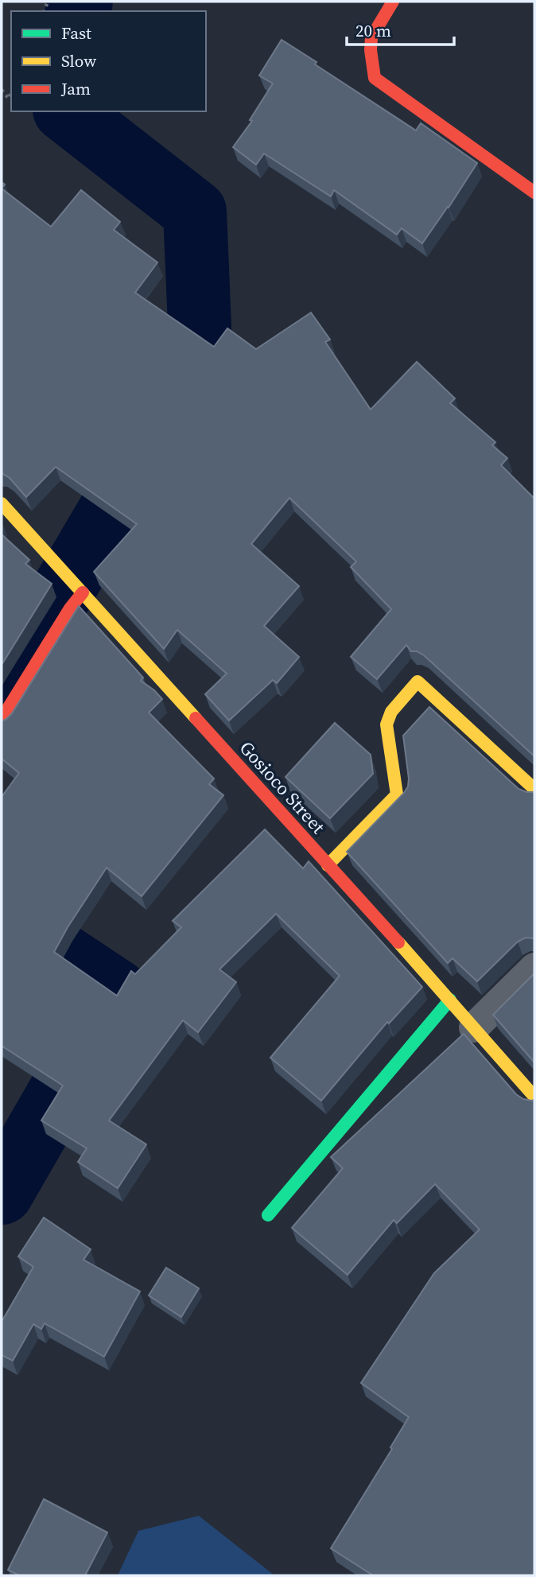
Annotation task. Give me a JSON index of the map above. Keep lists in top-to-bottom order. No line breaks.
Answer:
{"streets":{"street":["Gosioco Street"]},"legend":["Fast","Slow","Jam"],"scale_bar":"20 m"}
